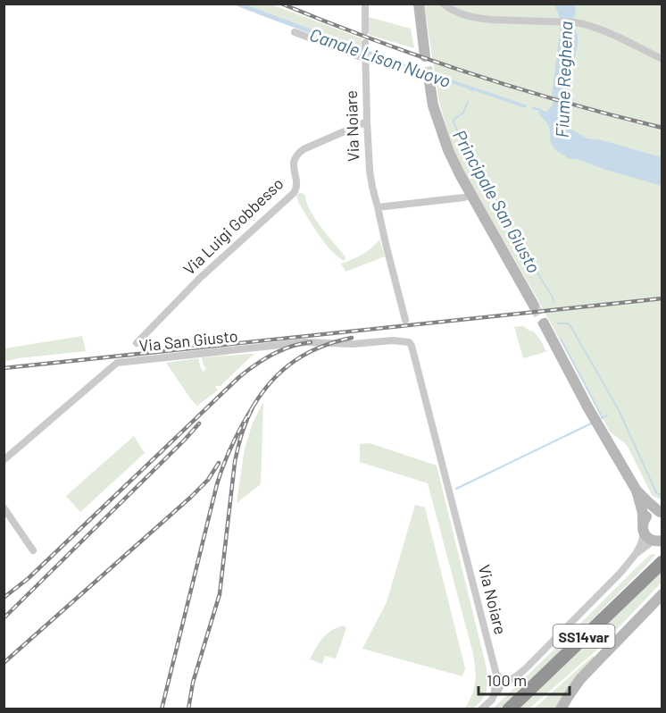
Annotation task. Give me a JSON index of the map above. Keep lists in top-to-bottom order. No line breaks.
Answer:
{"streets":{"highway":["SS14var"],"street":["Via Noiare","Via Luigi Gobbesso","Via San Giusto"]},"crossings":[["Via Noiare","Via Luigi Gobbesso"],["Via Noiare","Via San Giusto"]],"water":["Canale Lison Nuovo","Fiume Reghena","Principale San Giusto"],"scale_bar":"100 m"}
